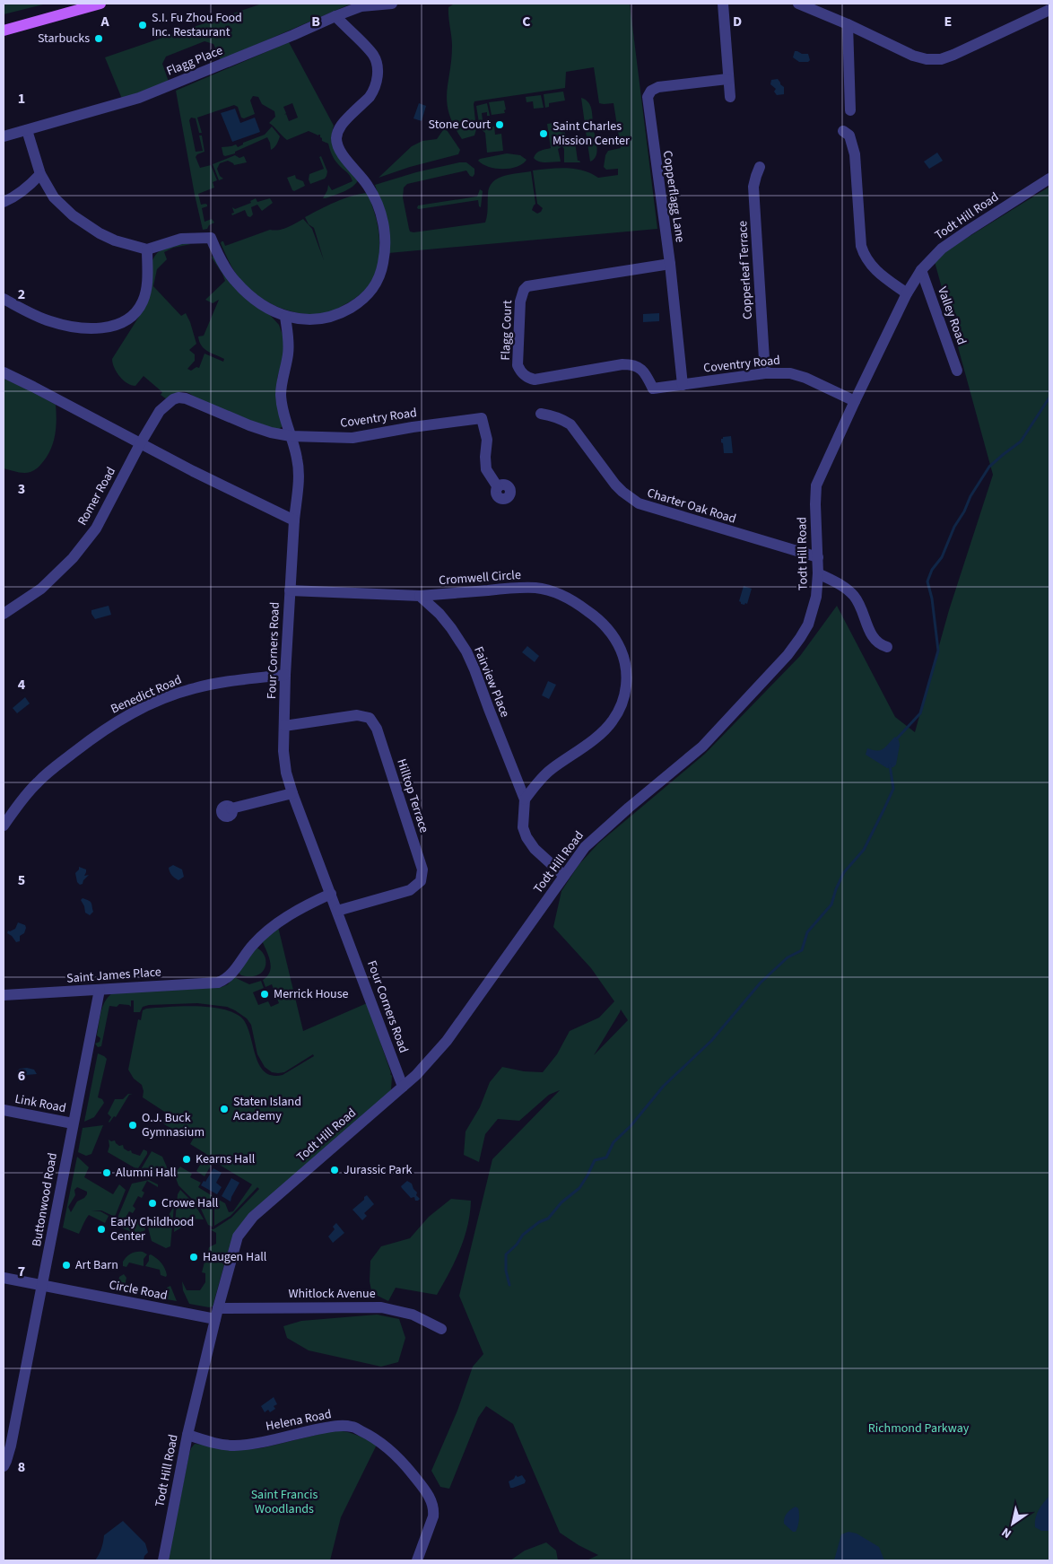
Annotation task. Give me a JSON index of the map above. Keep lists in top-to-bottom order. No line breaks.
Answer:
{"streets":{"street":["Flagg Place","Copperflagg Lane","Todt Hill Road","Copperleaf Terrace","Valley Road","Flagg Court","Coventry Road","Romer Road","Charter Oak Road","Cromwell Circle","Four Corners Road","Fairview Place","Benedict Road","Hilltop Terrace","Saint James Place","Link Road","Buttonwood Road","Circle Road","Whitlock Avenue","Helena Road"]},"crossings":[["Copperflagg Lane","Flagg Court"],["Copperflagg Lane","Coventry Road"],["Todt Hill Road","Valley Road"],["Todt Hill Road","Coventry Road"],["Todt Hill Road","Charter Oak Road"],["Todt Hill Road","Four Corners Road"],["Todt Hill Road","Fairview Place"],["Todt Hill Road","Circle Road"],["Todt Hill Road","Whitlock Avenue"],["Todt Hill Road","Helena Road"],["Copperleaf Terrace","Coventry Road"],["Flagg Court","Coventry Road"],["Coventry Road","Romer Road"],["Coventry Road","Four Corners Road"],["Cromwell Circle","Fairview Place"],["Four Corners Road","Benedict Road"],["Four Corners Road","Hilltop Terrace"],["Four Corners Road","Saint James Place"],["Saint James Place","Buttonwood Road"],["Link Road","Buttonwood Road"],["Buttonwood Road","Circle Road"],["Circle Road","Whitlock Avenue"]],"parks":["Richmond Parkway","Saint Francis Woodlands"],"places":["S.I. Fu Zhou Food Inc. Restaurant","Starbucks","Stone Court","Saint Charles Mission Center","Merrick House","Staten Island Academy","O.J. Buck Gymnasium","Kearns Hall","Jurassic Park","Alumni Hall","Crowe Hall","Early Childhood Center","Haugen Hall","Art Barn"],"north":"bottom left","grid":{"columns":["A","B","C","D","E"],"rows":["1","2","3","4","5","6","7","8"]}}
